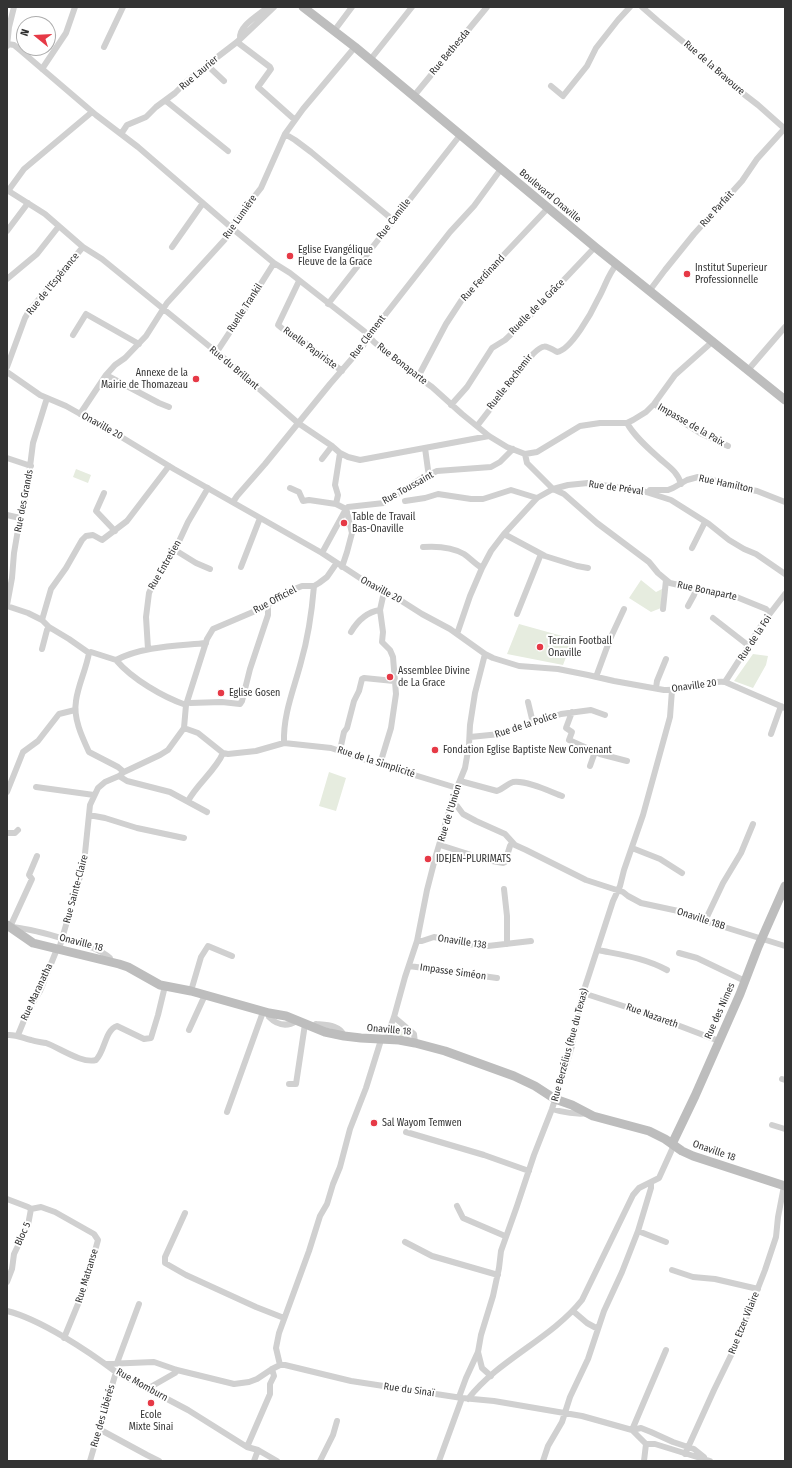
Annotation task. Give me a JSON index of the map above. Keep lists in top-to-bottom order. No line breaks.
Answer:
{"streets":{"street":["Rue Bethesda","Rue de la Bravoure","Rue Laurier","Boulevard Onaville","Rue Parfait","Rue Lumière","Rue Camille","Rue Ferdinand","Rue de l'Espérance","Ruelle de la Grâce","Ruelle Trankil","Rue Clement","Ruelle Papiriste","Rue Bonaparte","Rue du Brillant","Ruelle Rochemir","Impasse de la Paix","Onaville 20","Rue Hamilton","Rue Toussaint","Rue de Préval","Rue des Grands","Rue Entretien","Rue Officiel","Rue de la Foi","Rue de la Police","Rue de la Simplicité","Rue de l'Union","Rue Sainte-Claire","Onaville 18B","Onaville 138","Onaville 18","Impasse Siméon","Rue Maranatha","Rue des Nimes","Rue Nazareth","Rue Berzélius (Rue du Texas)","Bloc 5","Rue Matranse","Rue Etzer Vilaire","Rue Momburn","Rue du Sinaï","Rue des Libérés"]},"crossings":[["Rue Bethesda","Boulevard Onaville"],["Rue de la Bravoure","Rue Parfait"],["Rue Laurier","Rue Bonaparte"],["Boulevard Onaville","Rue Parfait"],["Boulevard Onaville","Rue Lumière"],["Boulevard Onaville","Rue Camille"],["Boulevard Onaville","Rue Ferdinand"],["Boulevard Onaville","Ruelle de la Grâce"],["Boulevard Onaville","Rue Clement"],["Boulevard Onaville","Ruelle Rochemir"],["Rue Lumière","Rue Bonaparte"],["Rue Lumière","Rue du Brillant"],["Rue Lumière","Onaville 20"],["Rue Camille","Rue Bonaparte"],["Rue Ferdinand","Rue Bonaparte"],["Rue de l'Espérance","Rue du Brillant"],["Ruelle de la Grâce","Rue Bonaparte"],["Ruelle Trankil","Rue Bonaparte"],["Ruelle Trankil","Rue du Brillant"],["Rue Clement","Ruelle Papiriste"],["Rue Clement","Rue Bonaparte"],["Rue Clement","Rue du Brillant"],["Rue Clement","Onaville 20"],["Ruelle Papiriste","Rue Bonaparte"],["Rue Bonaparte","Rue du Brillant"],["Rue Bonaparte","Ruelle Rochemir"],["Rue Bonaparte","Rue Toussaint"],["Rue Bonaparte","Rue de Préval"],["Rue Bonaparte","Rue de la Foi"],["Onaville 20","Rue de Préval"],["Onaville 20","Rue des Grands"],["Onaville 20","Rue Entretien"],["Onaville 20","Rue Officiel"],["Onaville 20","Rue de la Foi"],["Onaville 20","Rue de l'Union"],["Onaville 20","Rue Berzélius (Rue du Texas)"],["Rue Hamilton","Rue de Préval"],["Rue de la Police","Rue de l'Union"],["Rue de la Simplicité","Rue de l'Union"],["Rue de l'Union","Onaville 18B"],["Rue de l'Union","Onaville 138"],["Rue de l'Union","Onaville 18"],["Rue de l'Union","Impasse Siméon"],["Rue de l'Union","Rue du Sinaï"],["Rue Sainte-Claire","Onaville 18"],["Rue Sainte-Claire","Rue Maranatha"],["Onaville 18B","Rue des Nimes"],["Onaville 18B","Rue Berzélius (Rue du Texas)"],["Onaville 18","Rue Maranatha"],["Onaville 18","Rue des Nimes"],["Onaville 18","Rue Berzélius (Rue du Texas)"],["Onaville 18","Rue Etzer Vilaire"],["Rue des Nimes","Rue Nazareth"],["Rue Nazareth","Rue Berzélius (Rue du Texas)"],["Rue Berzélius (Rue du Texas)","Rue du Sinaï"],["Bloc 5","Rue Matranse"],["Rue Matranse","Rue Momburn"],["Rue Momburn","Rue des Libérés"]],"places":["Eglise Evangélique Fleuve de la Grace","Institut Superieur Professionnelle","Annexe de la Mairie de Thomazeau","Table de Travail Bas-Onaville","Terrain Football Onaville","Assemblee Divine de La Grace","Eglise Gosen","Fondation Eglise Baptiste New Convenant","IDEJEN-PLURIMATS","Sal Wayom Temwen","Ecole Mixte Sinai"],"north":"left"}
